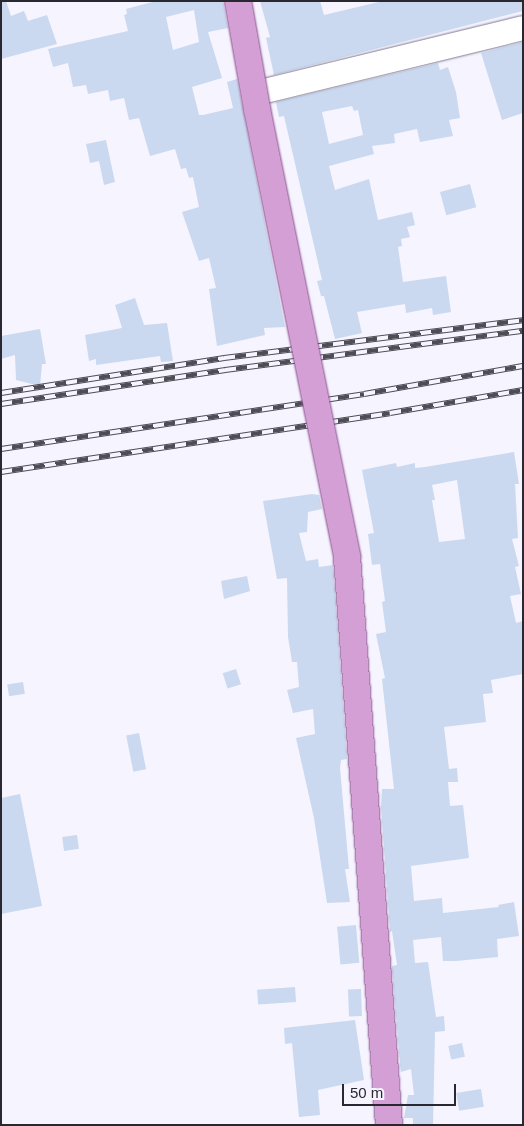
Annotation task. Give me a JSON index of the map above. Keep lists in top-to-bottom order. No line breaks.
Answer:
{"scale_bar":"50 m"}
